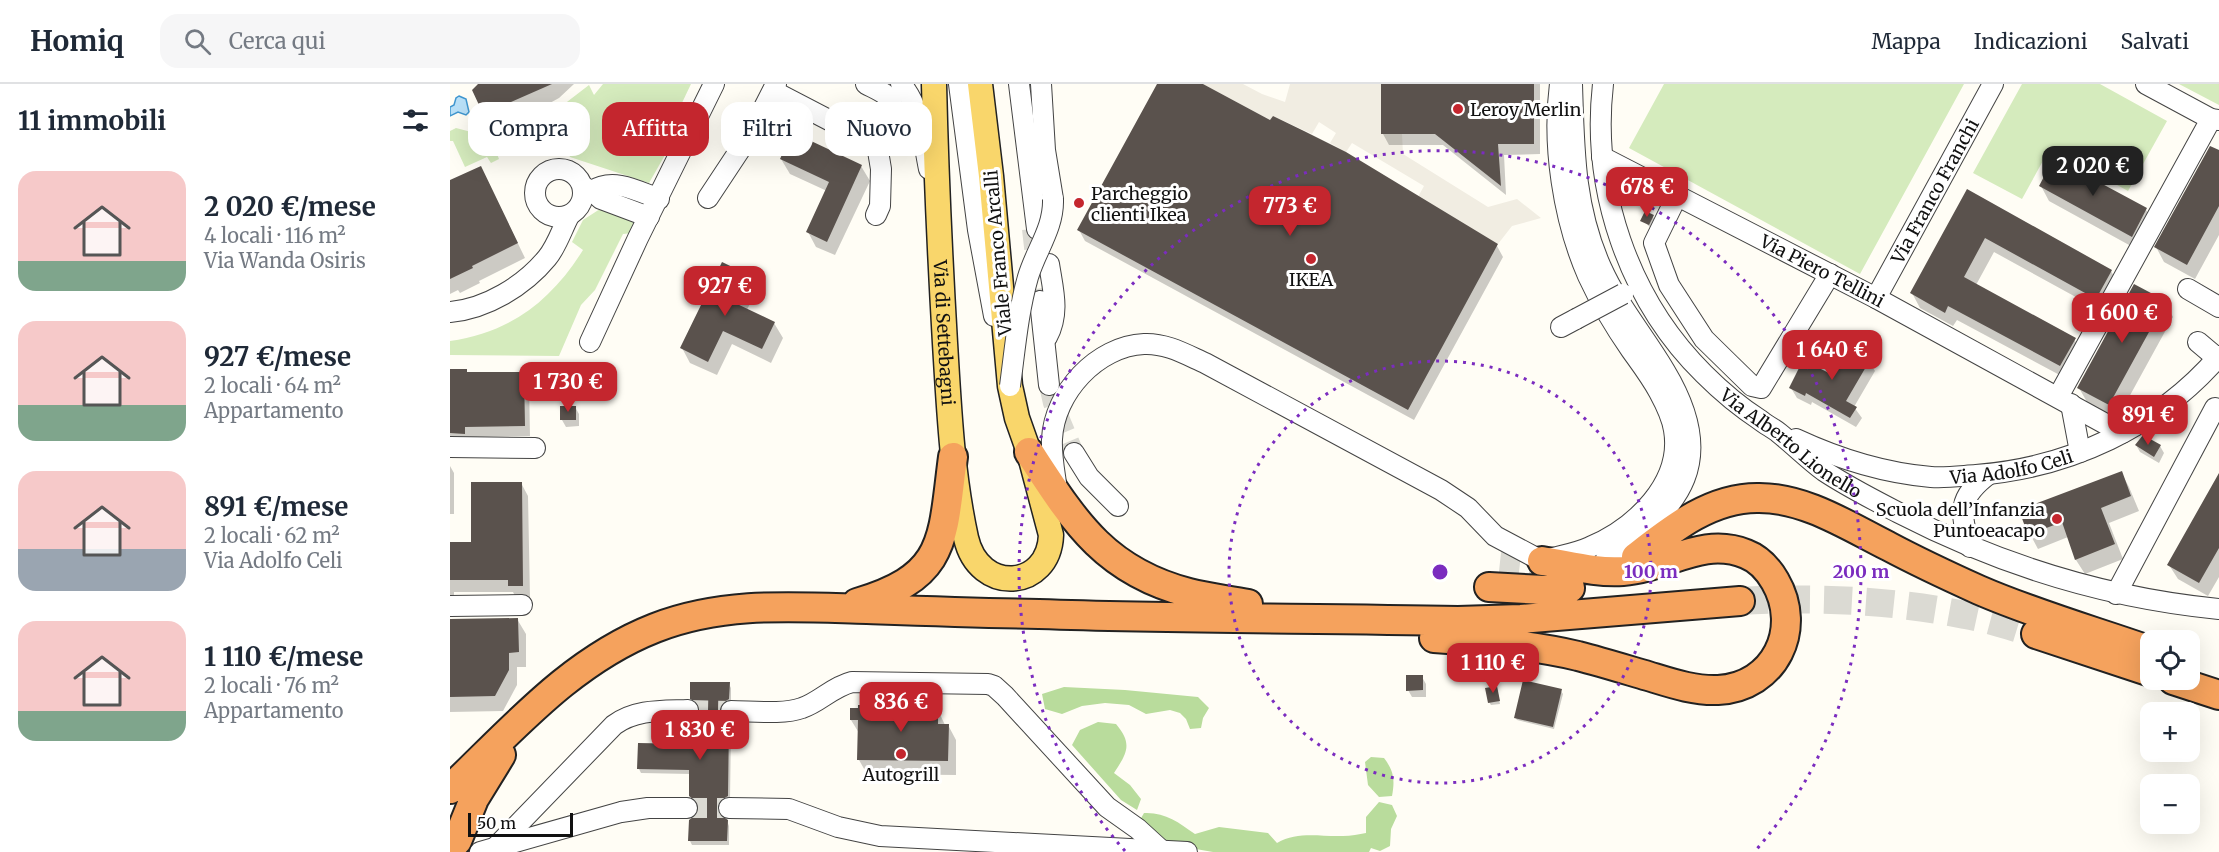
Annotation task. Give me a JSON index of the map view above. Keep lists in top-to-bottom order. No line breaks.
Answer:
{"streets":{"main road":["Viale Franco Arcalli","Via di Settebagni"],"street":["Via Franco Franchi","Via Piero Tellini","Via Alberto Lionello","Via Adolfo Celi"]},"crossings":[["Via Franco Franchi","Via Piero Tellini"],["Viale Franco Arcalli","Via di Settebagni"],["Via Piero Tellini","Via Alberto Lionello"],["Via Piero Tellini","Via Adolfo Celi"],["Via Alberto Lionello","Via Adolfo Celi"]],"places":["Leroy Merlin","Parcheggio clienti Ikea","IKEA","Scuola dell’Infanzia Puntoeacapo","Autogrill"],"scale_bar":"50 m","page":{"header":"Homiq","search":"Cerca qui","nav":["Mappa","Indicazioni","Salvati"],"heading":"11 immobili","chip":["Compra","Affitta","Filtri","Nuovo"],"price":["2 020 €","678 €","773 €","927 €","1 600 €","1 640 €","1 730 €","891 €","1 110 €","836 €","1 830 €"],"list":[{"name":"2 020 €/mese","note":"4 locali · 116 m² · Via Wanda Osiris"},{"name":"927 €/mese","note":"2 locali · 64 m² · Appartamento"},{"name":"891 €/mese","note":"2 locali · 62 m² · Via Adolfo Celi"},{"name":"1 110 €/mese","note":"2 locali · 76 m² · Appartamento"}],"map_buttons":["+","−"],"scale":"50 m"},"rings":["100 m","200 m"]}
